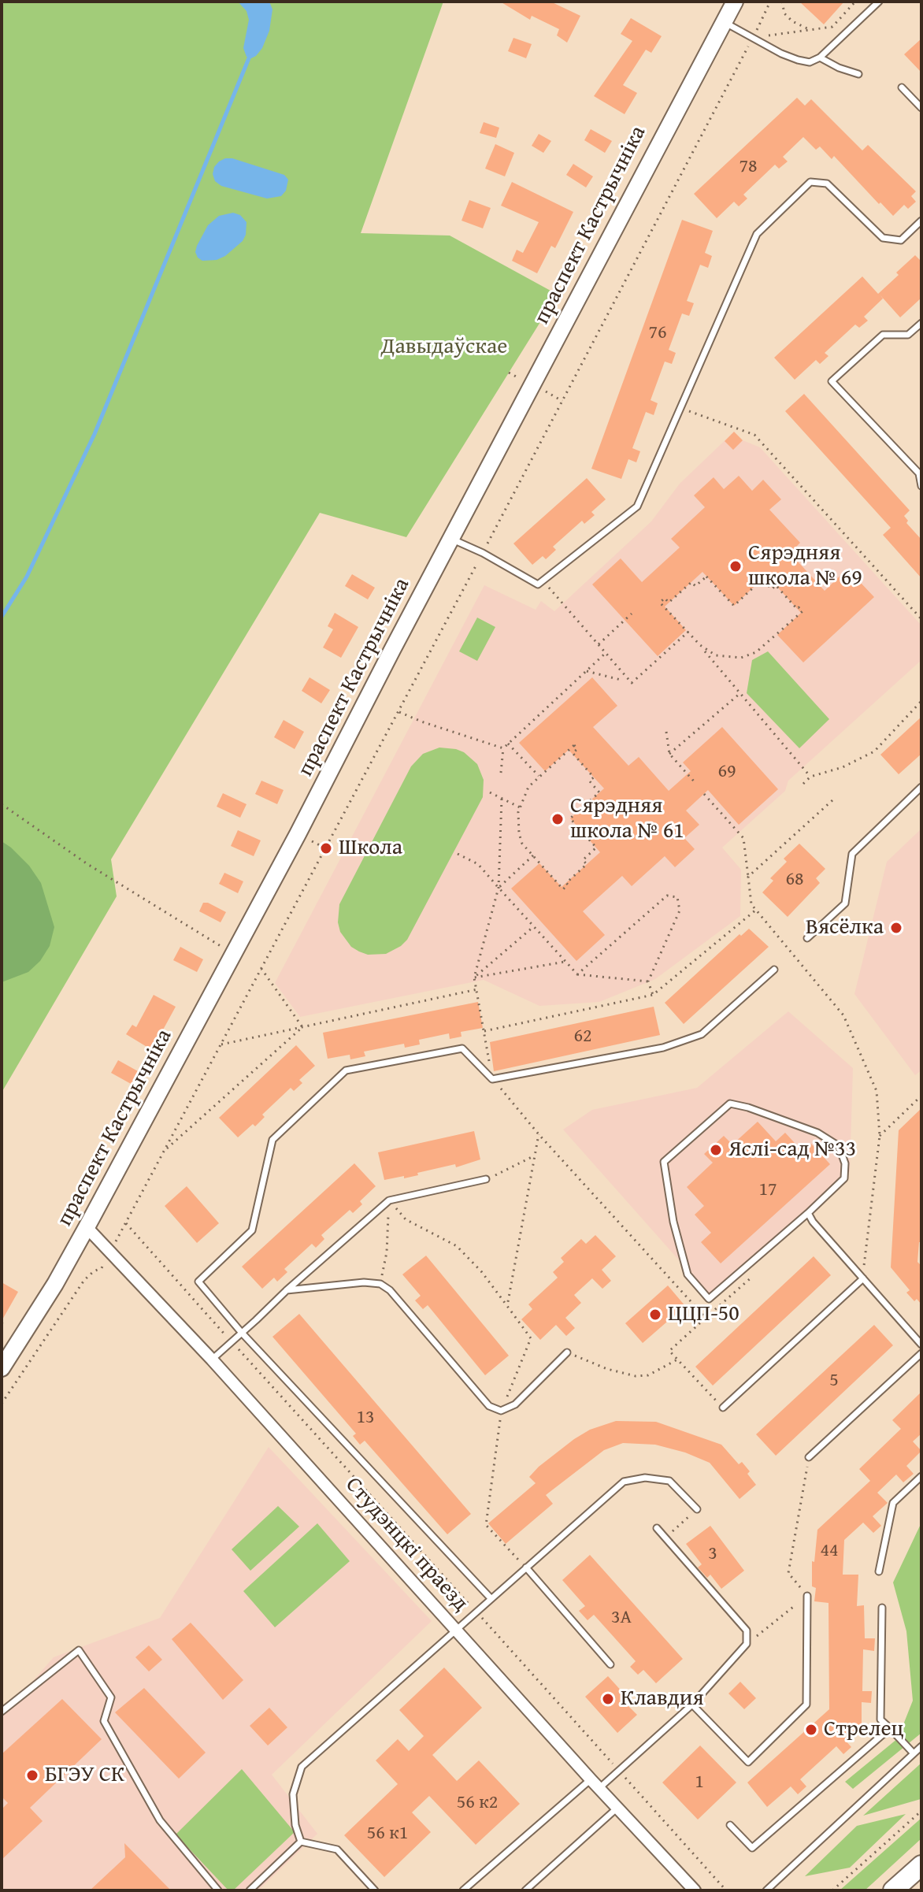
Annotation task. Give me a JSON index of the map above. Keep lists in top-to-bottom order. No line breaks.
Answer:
{"streets":{"main road":["праспект Кастрычніка"],"street":["Студэнцкі праезд"]},"crossings":[["праспект Кастрычніка","Студэнцкі праезд"]],"parks":["Давыдаўскае"],"places":["Сярэдняя школа № 69","Сярэдняя школа № 61","Школа","Вясёлка","Яслі-сад №33","ЦЦП-50","Клавдия","Стрелец","БГЭУ СК"],"house_numbers":["78","76","69","68","62","17","5","13","44","3","3А","1","56 к2","56 к1"]}
